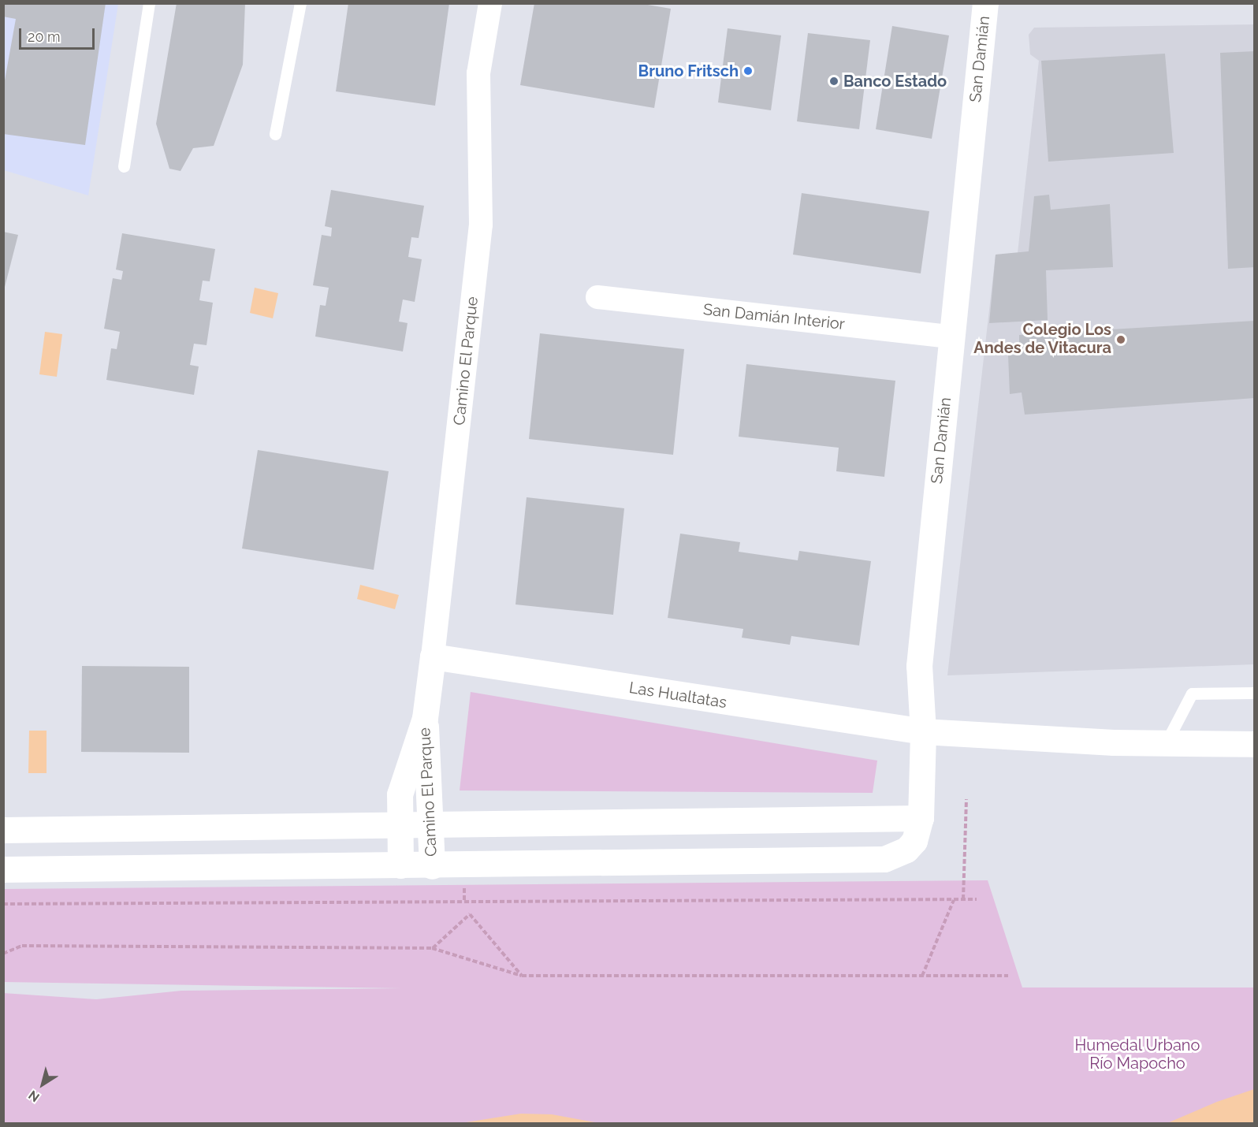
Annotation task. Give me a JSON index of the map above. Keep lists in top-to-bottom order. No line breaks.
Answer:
{"streets":{"street":["San Damián","San Damián Interior","Camino El Parque","Las Hualtatas"]},"crossings":[["San Damián","San Damián Interior"],["San Damián","Camino El Parque"],["San Damián","Las Hualtatas"],["Camino El Parque","Las Hualtatas"]],"parks":["Humedal Urbano Río Mapocho"],"places":["Bruno Fritsch","Banco Estado","Colegio Los Andes de Vitacura"],"scale_bar":"20 m","north":"bottom left"}
